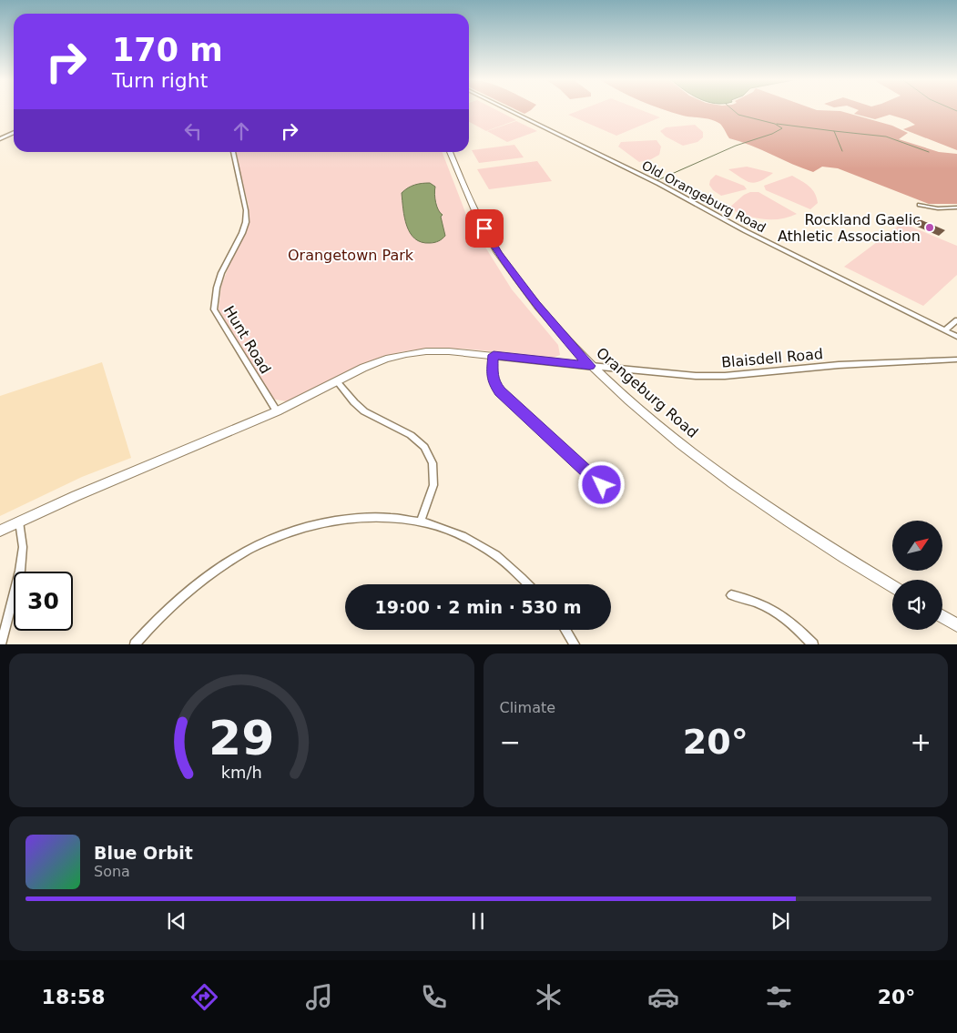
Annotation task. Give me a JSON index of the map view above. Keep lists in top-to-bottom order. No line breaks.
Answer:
{"streets":{"main road":["Orangeburg Road"],"street":["Old Orangeburg Road","Hunt Road","Blaisdell Road"]},"crossings":[["Blaisdell Road","Orangeburg Road"]],"parks":["Orangetown Park"],"places":["Rockland Gaelic Athletic Association"],"north":"top right","page":{"turn":["170 m","Turn right"],"limit":"30","trip":"19:00 · 2 min · 530 m","tile":"Climate","heat":["−","20°","+"],"song":["Blue Orbit","Sona"],"tabs":["18:58","20°"],"gauge":["29","km/h"]}}
